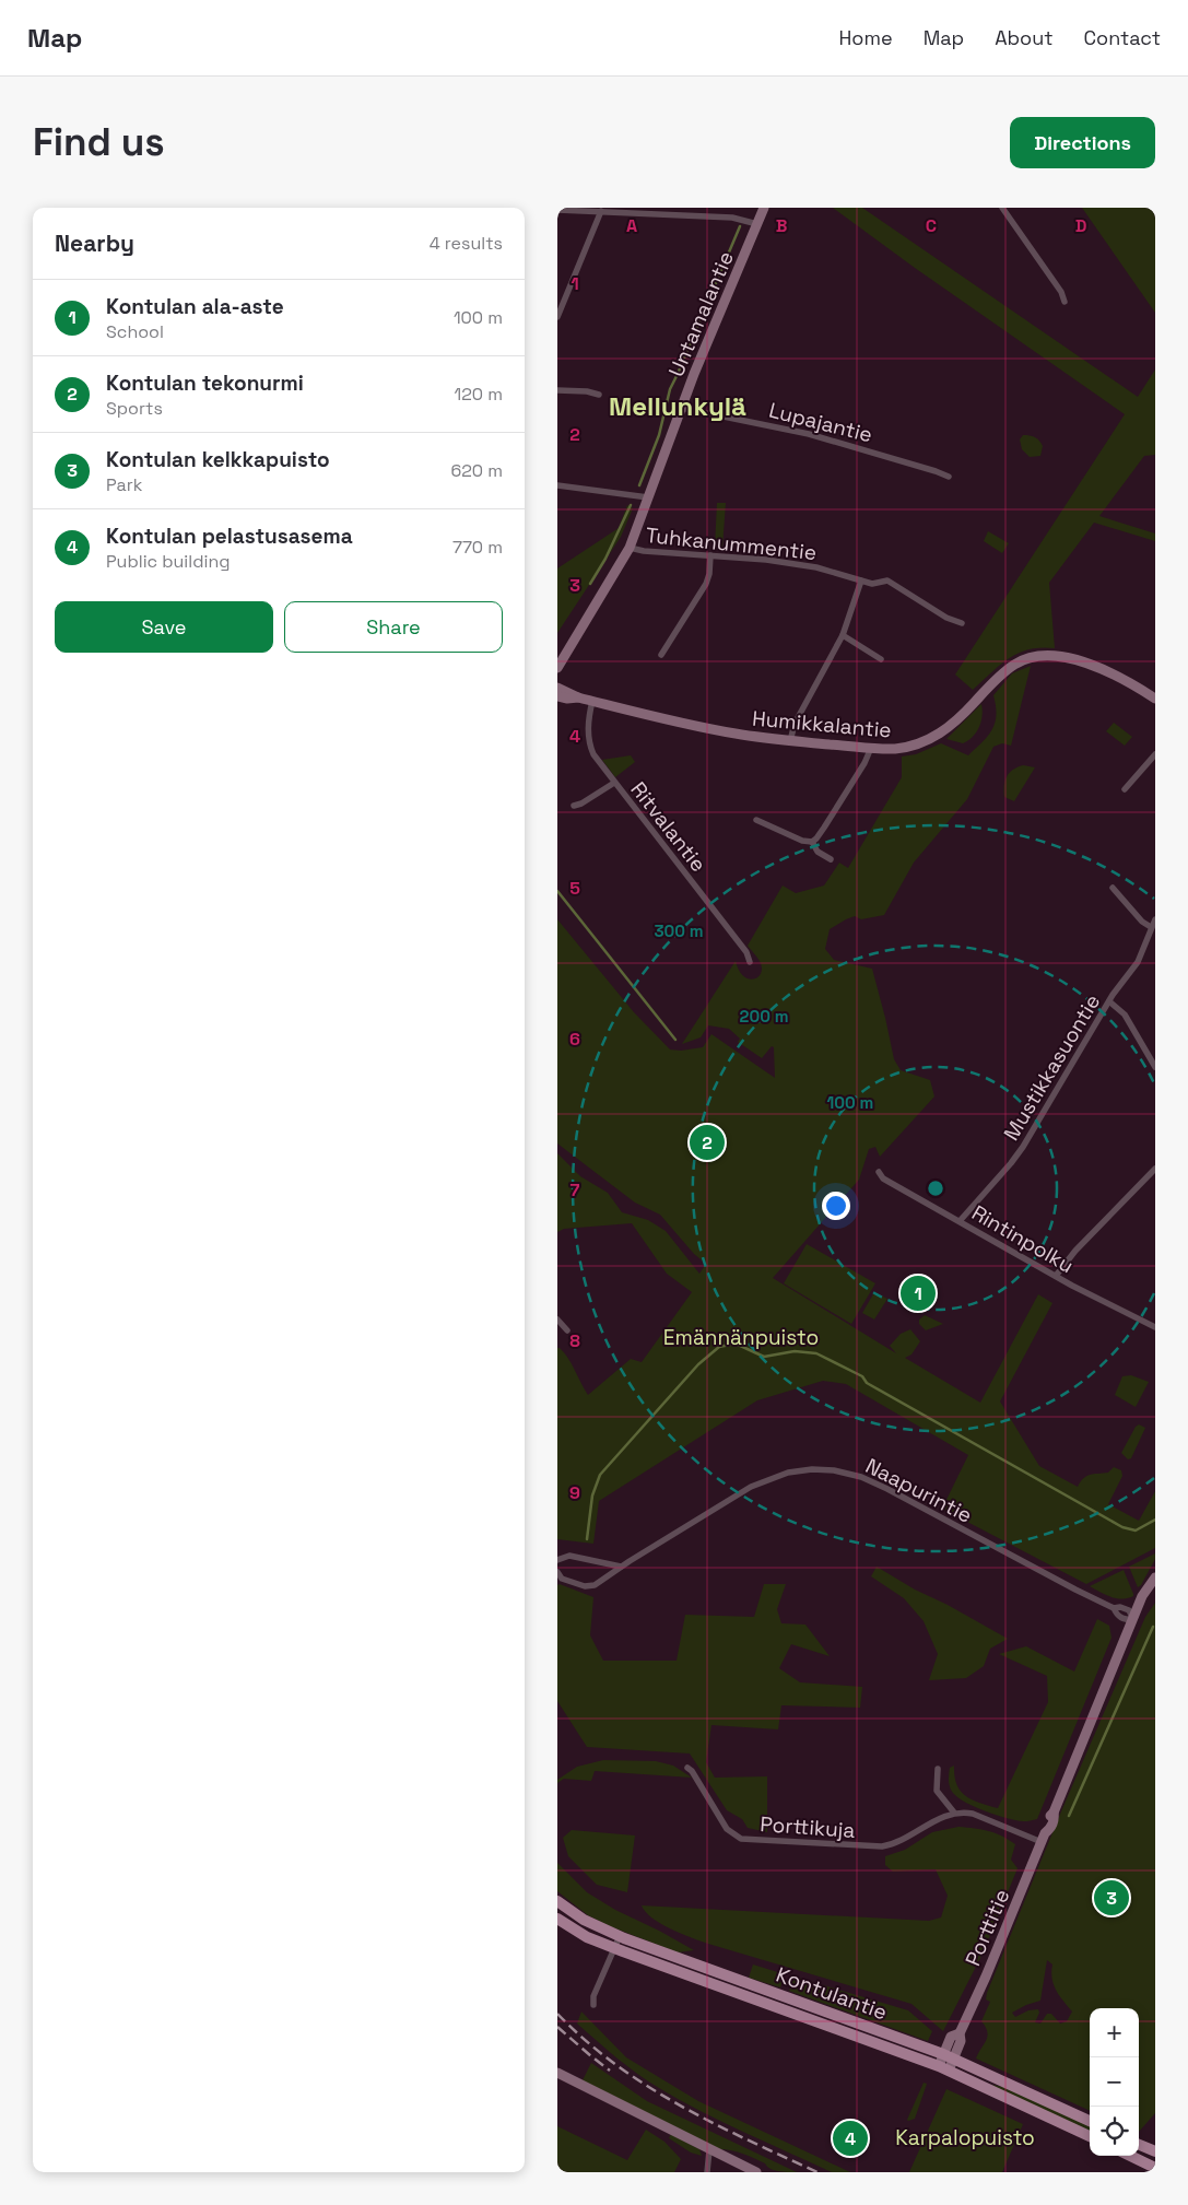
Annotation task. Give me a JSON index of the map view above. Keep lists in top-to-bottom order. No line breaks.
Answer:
{"streets":{"main road":["Kontulantie"],"street":["Untamalantie","Lupajantie","Tuhkanummentie","Humikkalantie","Ritvalantie","Mustikkasuontie","Rintinpolku","Naapurintie","Porttikuja","Porttitie"]},"crossings":[["Untamalantie","Lupajantie"],["Untamalantie","Tuhkanummentie"],["Humikkalantie","Ritvalantie"],["Mustikkasuontie","Rintinpolku"],["Naapurintie","Porttitie"],["Porttitie","Kontulantie"]],"districts":["Mellunkylä"],"parks":["Emännänpuisto","Karpalopuisto"],"page":{"header":"Map","nav":["Home","Map","About","Contact"],"buttons":["Directions",["Save","Share"]],"title":"Find us","heading":["Nearby","4 results"],"list":[{"mark":"1","name":"Kontulan ala-aste","note":"School","value":"100 m"},{"mark":"2","name":"Kontulan tekonurmi","note":"Sports","value":"120 m"},{"mark":"3","name":"Kontulan kelkkapuisto","note":"Park","value":"620 m"},{"mark":"4","name":"Kontulan pelastusasema","note":"Public building","value":"770 m"}],"pins":["2","1","3","4"],"map_buttons":["+","−"]},"grid":{"columns":["A","B","C","D"],"rows":["1","2","3","4","5","6","7","8","9"]},"rings":["300 m","200 m","100 m"]}
